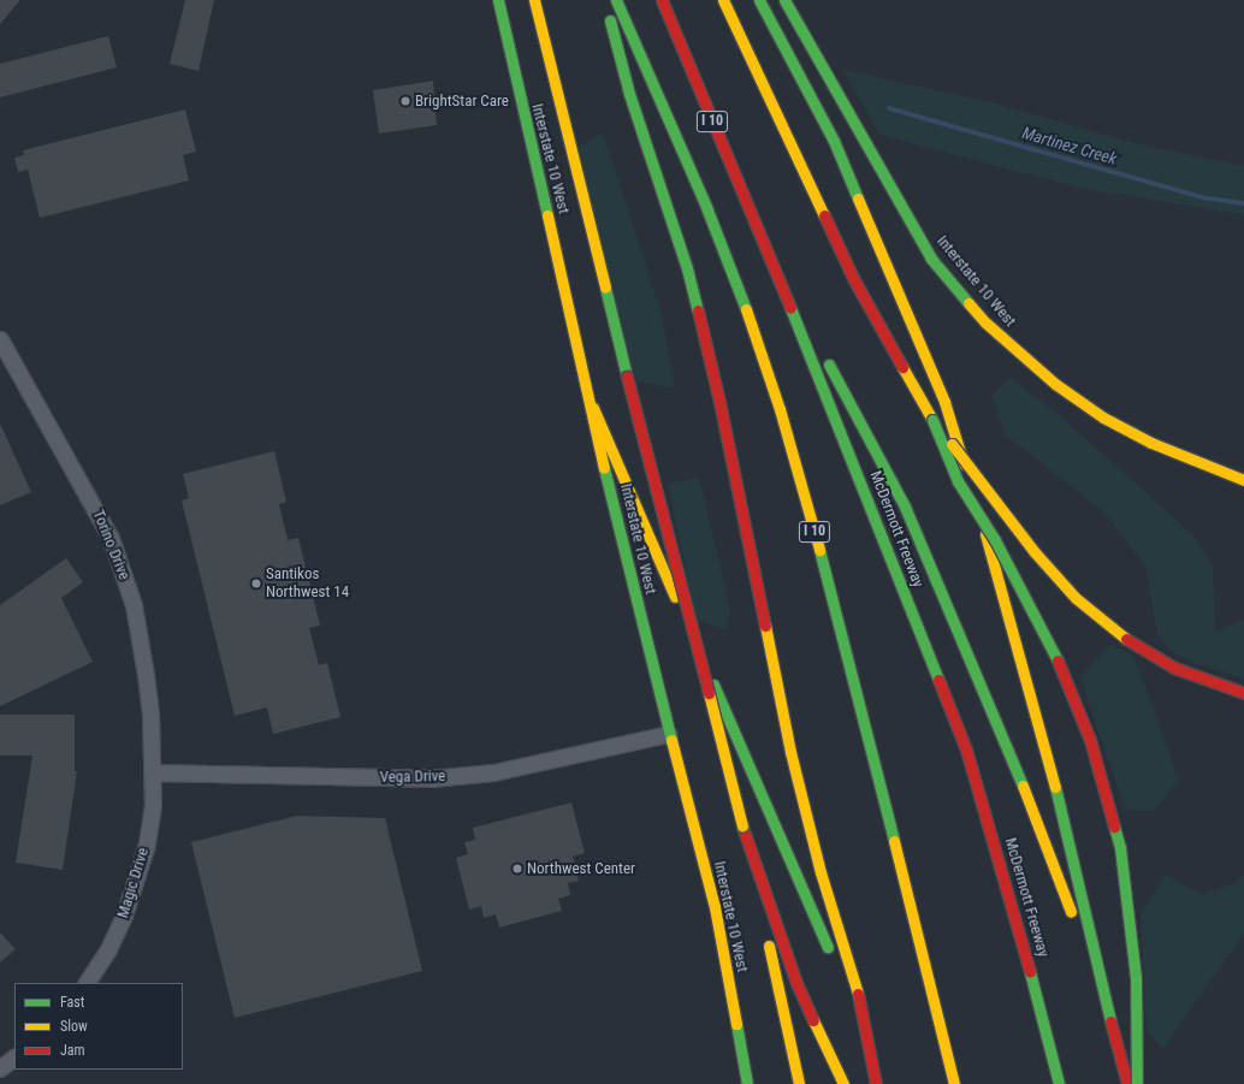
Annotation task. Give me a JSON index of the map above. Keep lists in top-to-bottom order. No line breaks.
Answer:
{"streets":{"main road":["I 10","Interstate 10 West","McDermott Freeway"],"street":["Torino Drive","Vega Drive","Magic Drive"]},"crossings":[["Interstate 10 West","Vega Drive"],["Torino Drive","Vega Drive"],["Torino Drive","Magic Drive"],["Vega Drive","Magic Drive"]],"water":["Martinez Creek"],"places":["BrightStar Care","Santikos Northwest 14","Northwest Center"],"legend":["Fast","Slow","Jam"]}
